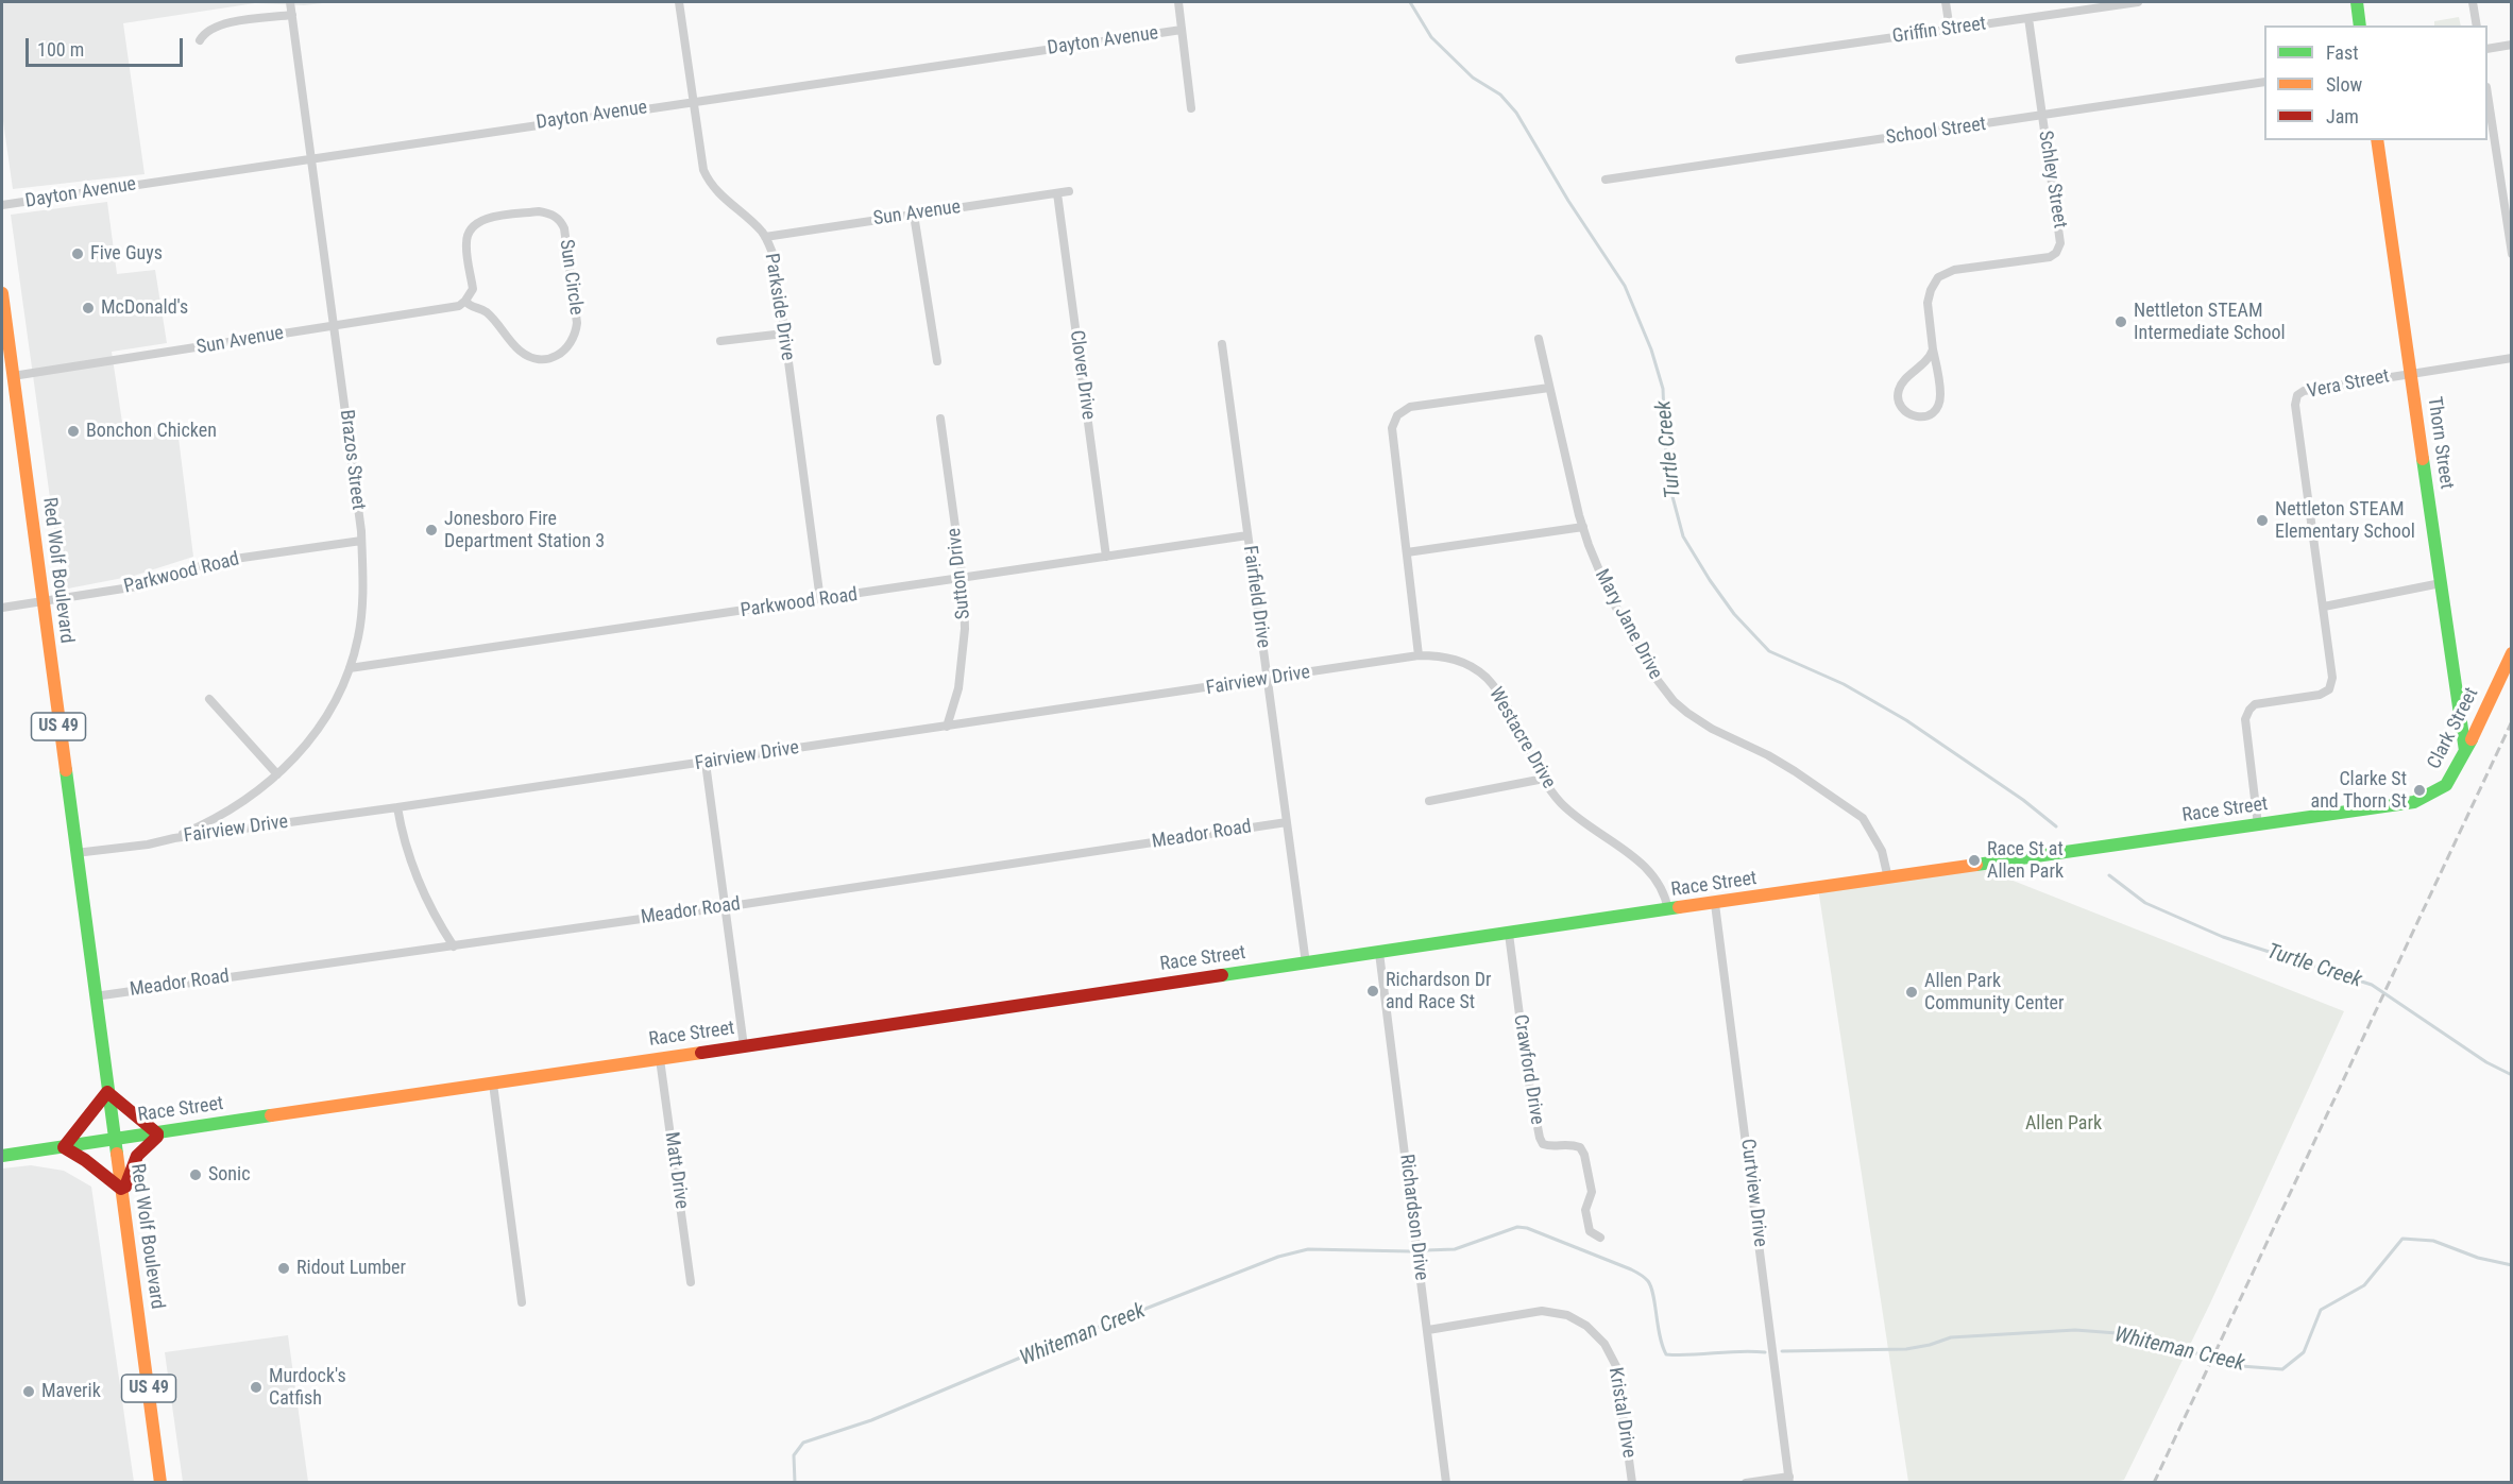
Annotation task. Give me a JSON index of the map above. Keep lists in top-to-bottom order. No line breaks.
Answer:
{"streets":{"main road":["Thorn Street","Red Wolf Boulevard","US 49","Clark Street","Race Street"],"street":["Griffin Street","Dayton Avenue","School Street","Schley Street","Sun Avenue","Sun Circle","Parkside Drive","Clover Drive","Vera Street","Brazos Street","Parkwood Road","Sutton Drive","Fairfield Drive","Mary Jane Drive","Fairview Drive","Westacre Drive","Meador Road","Crawford Drive","Matt Drive","Curtview Drive","Richardson Drive","Kristal Drive"]},"crossings":[["Griffin Street","Schley Street"],["Dayton Avenue","Parkside Drive"],["Dayton Avenue","Brazos Street"],["School Street","Schley Street"],["Sun Avenue","Sun Circle"],["Sun Avenue","Parkside Drive"],["Sun Avenue","Clover Drive"],["Sun Avenue","Brazos Street"],["Sun Avenue","Red Wolf Boulevard"],["Parkside Drive","Parkwood Road"],["Clover Drive","Parkwood Road"],["Vera Street","Thorn Street"],["Vera Street","Race Street"],["Thorn Street","Clark Street"],["Brazos Street","Parkwood Road"],["Brazos Street","Fairview Drive"],["Red Wolf Boulevard","Parkwood Road"],["Red Wolf Boulevard","Fairview Drive"],["Red Wolf Boulevard","US 49"],["Red Wolf Boulevard","Race Street"],["Red Wolf Boulevard","Meador Road"],["Parkwood Road","Sutton Drive"],["Parkwood Road","Fairfield Drive"],["Sutton Drive","Fairview Drive"],["Fairfield Drive","Fairview Drive"],["Fairfield Drive","Race Street"],["Fairfield Drive","Meador Road"],["Mary Jane Drive","Race Street"],["Fairview Drive","US 49"],["Fairview Drive","Westacre Drive"],["US 49","Meador Road"],["Clark Street","Race Street"],["Westacre Drive","Race Street"],["Race Street","Crawford Drive"],["Race Street","Matt Drive"],["Race Street","Curtview Drive"],["Race Street","Richardson Drive"],["Richardson Drive","Kristal Drive"]],"water":["Turtle Creek","Whiteman Creek"],"parks":["Allen Park"],"places":["Five Guys","McDonald's","Nettleton STEAM Intermediate School","Bonchon Chicken","Nettleton STEAM Elementary School","Jonesboro Fire Department Station 3","Clarke St and Thorn St","Race St at Allen Park","Richardson Dr and Race St","Allen Park Community Center","Sonic","Ridout Lumber","Murdock's Catfish","Maverik"],"legend":["Fast","Slow","Jam"],"scale_bar":"100 m"}
